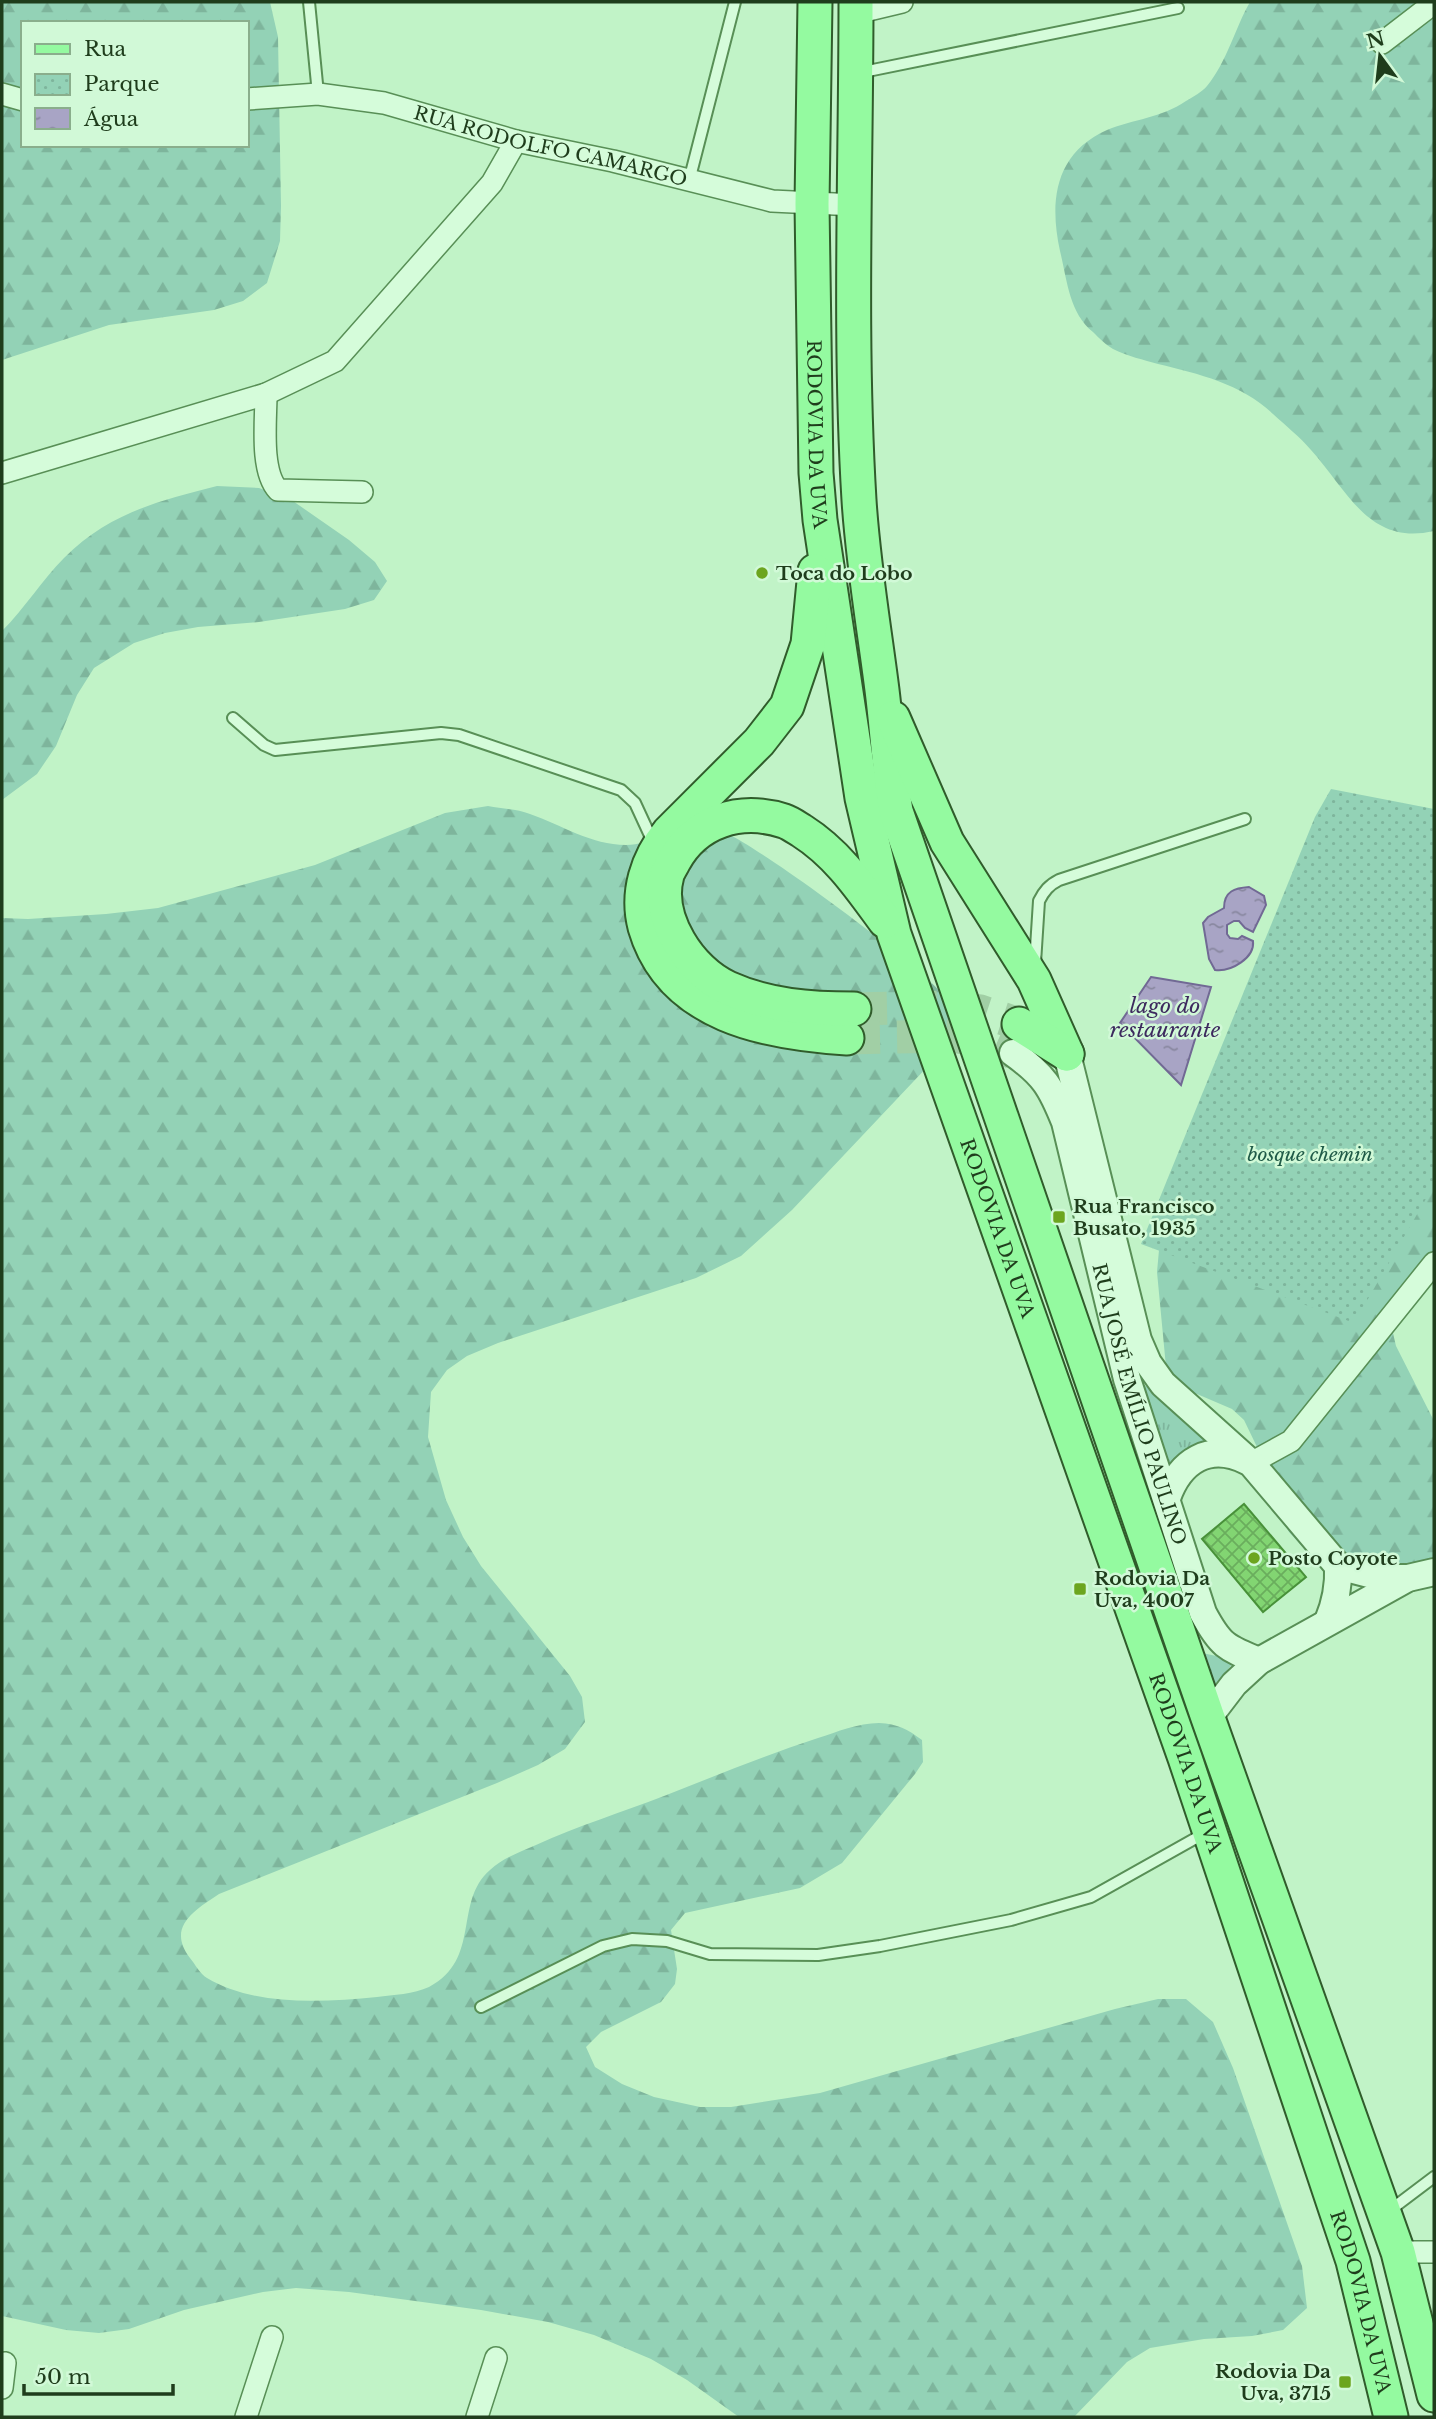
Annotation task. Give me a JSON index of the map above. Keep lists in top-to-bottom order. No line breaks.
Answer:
{"streets":{"main road":["RODOVIA DA UVA"],"street":["RUA RODOLFO CAMARGO","RUA JOSÉ EMÍLIO PAULINO"]},"crossings":[["RUA RODOLFO CAMARGO","RODOVIA DA UVA"]],"water":["lago do restaurante"],"parks":["bosque chemin"],"places":{"other":["Toca do Lobo","Posto Coyote"],"transit":["Rua Francisco Busato, 1935","Rodovia Da Uva, 4007","Rodovia Da Uva, 3715"]},"legend":["Rua","Parque","Água"],"scale_bar":"50 m","north":"top"}
